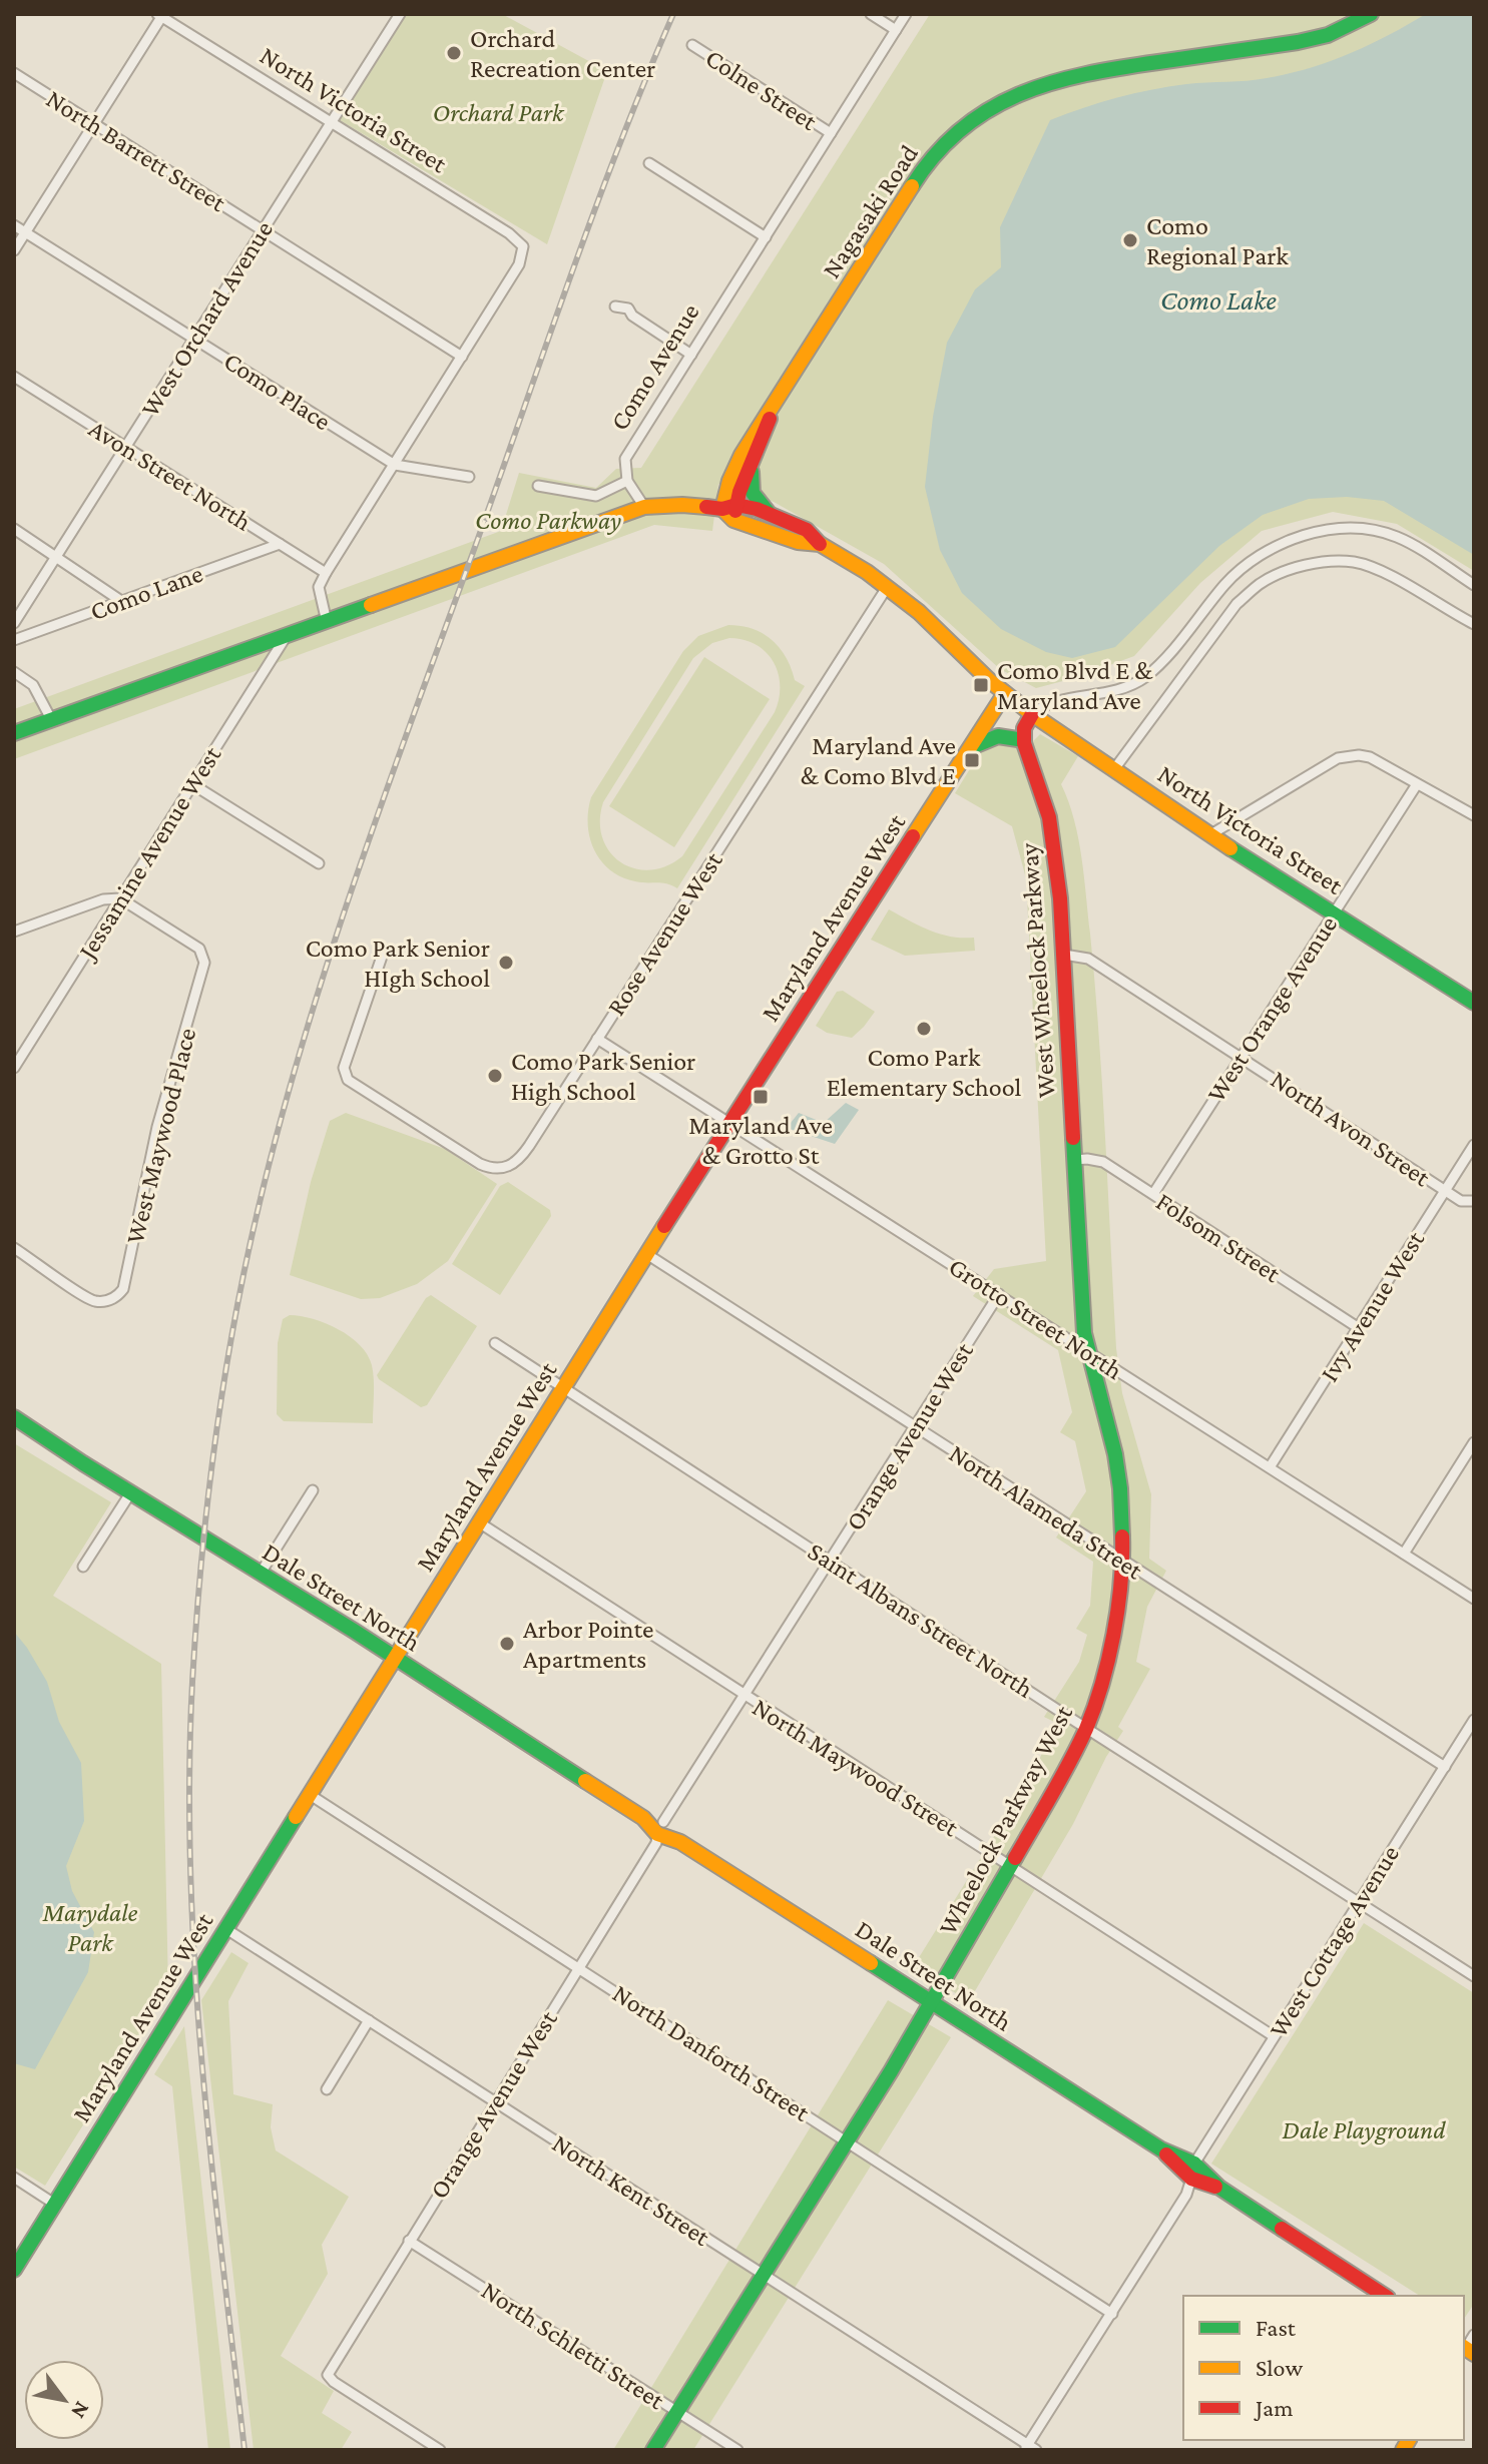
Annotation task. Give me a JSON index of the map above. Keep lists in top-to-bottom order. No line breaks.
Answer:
{"streets":{"street":["Colne Street","North Victoria Street","North Barrett Street","Nagasaki Road","West Orchard Avenue","Como Avenue","Como Place","Avon Street North","Como Lane","Jessamine Avenue West","Maryland Avenue West","Rose Avenue West","West Wheelock Parkway","West Orange Avenue","North Avon Street","West Maywood Place","Folsom Street","Ivy Avenue West","Grotto Street North","Orange Avenue West","North Alameda Street","Dale Street North","Saint Albans Street North","North Maywood Street","Wheelock Parkway West","West Cottage Avenue","North Danforth Street","North Kent Street","North Schletti Street"]},"crossings":[["Colne Street","Como Avenue"],["North Victoria Street","North Barrett Street"],["North Victoria Street","West Orchard Avenue"],["North Victoria Street","Maryland Avenue West"],["North Victoria Street","Rose Avenue West"],["North Victoria Street","West Orange Avenue"],["North Barrett Street","West Orchard Avenue"],["West Orchard Avenue","Como Place"],["West Orchard Avenue","Avon Street North"],["Avon Street North","Como Lane"],["Jessamine Avenue West","West Maywood Place"],["Maryland Avenue West","Grotto Street North"],["Maryland Avenue West","North Alameda Street"],["Maryland Avenue West","Dale Street North"],["Maryland Avenue West","Saint Albans Street North"],["Maryland Avenue West","North Maywood Street"],["Maryland Avenue West","North Danforth Street"],["Maryland Avenue West","North Kent Street"],["Rose Avenue West","Grotto Street North"],["West Wheelock Parkway","North Avon Street"],["West Wheelock Parkway","Folsom Street"],["West Wheelock Parkway","Wheelock Parkway West"],["West Orange Avenue","North Avon Street"],["West Orange Avenue","Folsom Street"],["North Avon Street","Ivy Avenue West"],["Folsom Street","Ivy Avenue West"],["Ivy Avenue West","Grotto Street North"],["Grotto Street North","Orange Avenue West"],["Grotto Street North","Wheelock Parkway West"],["Orange Avenue West","North Alameda Street"],["Orange Avenue West","Dale Street North"],["Orange Avenue West","Saint Albans Street North"],["Orange Avenue West","North Maywood Street"],["Orange Avenue West","North Danforth Street"],["Orange Avenue West","North Kent Street"],["Orange Avenue West","North Schletti Street"],["North Alameda Street","Wheelock Parkway West"],["North Alameda Street","West Cottage Avenue"],["Dale Street North","Wheelock Parkway West"],["Dale Street North","West Cottage Avenue"],["Saint Albans Street North","Wheelock Parkway West"],["Saint Albans Street North","West Cottage Avenue"],["North Maywood Street","Wheelock Parkway West"],["North Maywood Street","West Cottage Avenue"],["Wheelock Parkway West","North Danforth Street"],["Wheelock Parkway West","North Kent Street"],["Wheelock Parkway West","North Schletti Street"]],"water":["Como Lake"],"parks":["Orchard Park","Como Parkway","Marydale Park","Dale Playground"],"places":{"other":["Orchard Recreation Center","Como Regional Park","Como Park Senior HIgh School","Como Park Elementary School","Como Park Senior High School","Arbor Pointe Apartments"],"transit":["Como Blvd E & Maryland Ave","Maryland Ave & Como Blvd E","Maryland Ave & Grotto St"]},"legend":["Fast","Slow","Jam"],"north":"bottom right"}
